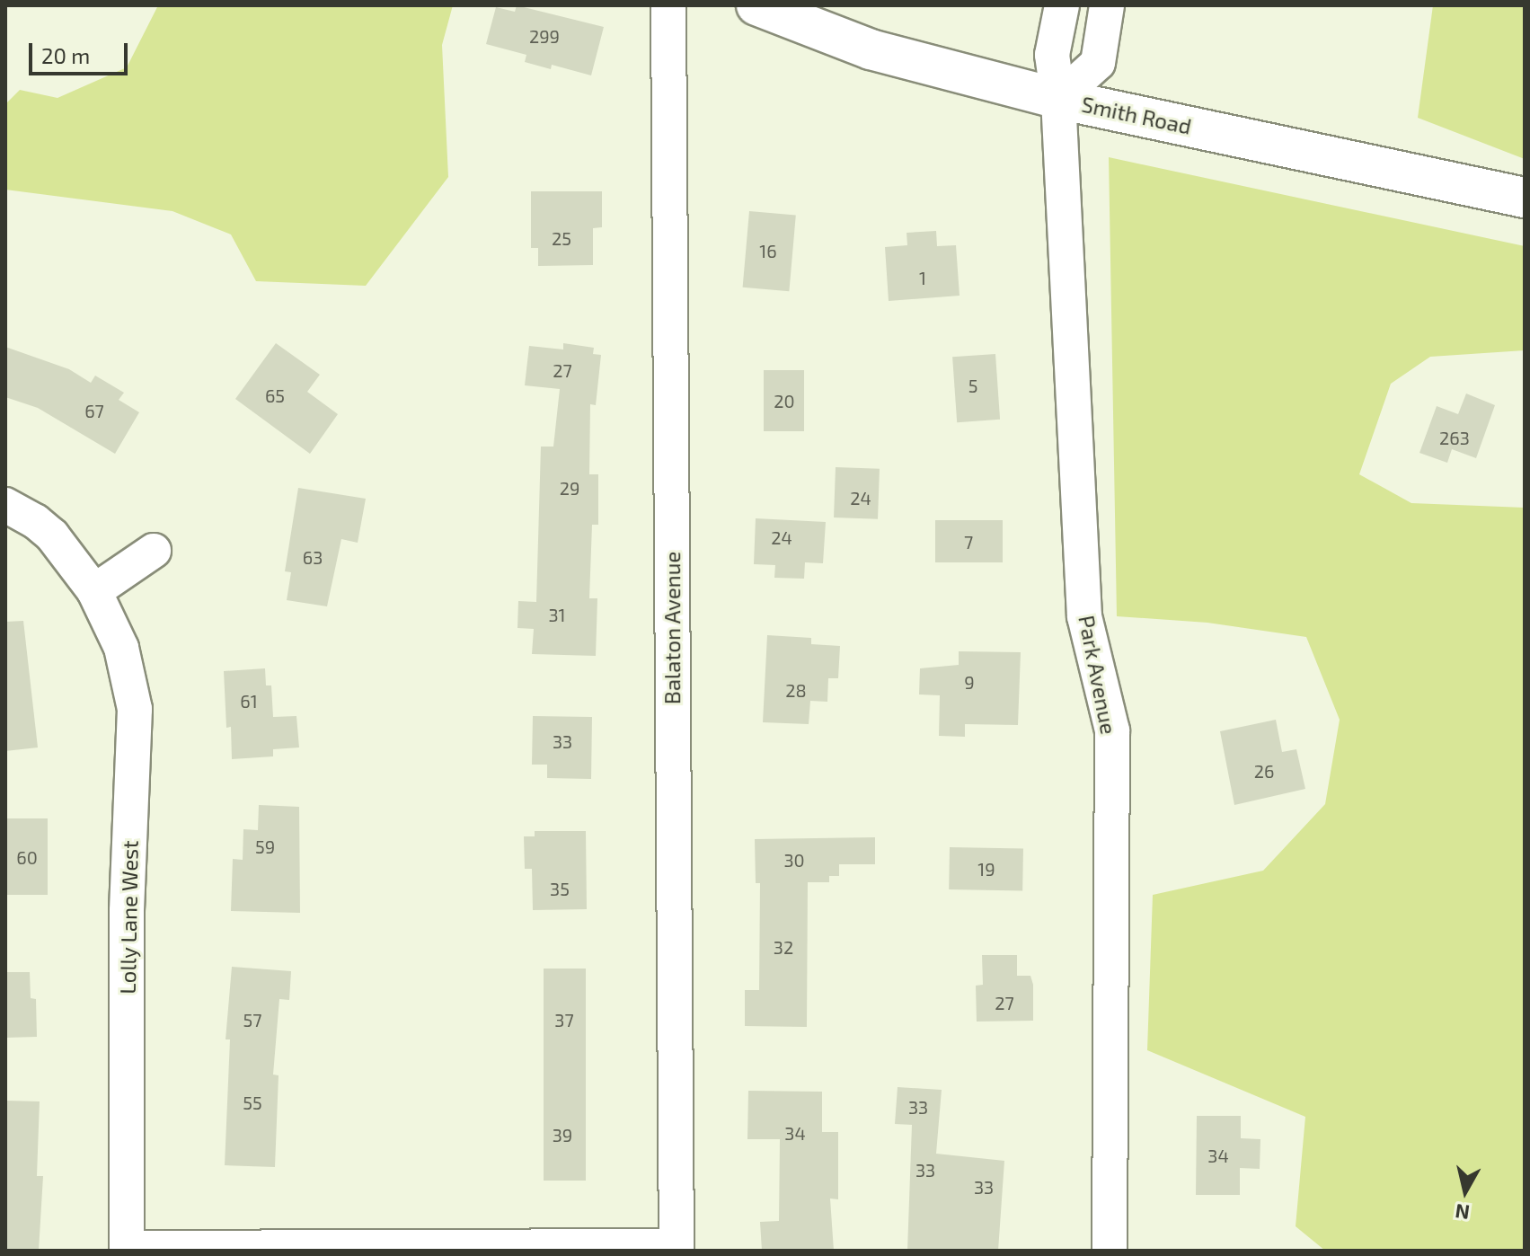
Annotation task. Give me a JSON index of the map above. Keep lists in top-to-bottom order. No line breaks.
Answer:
{"streets":{"street":["Smith Road","Balaton Avenue","Park Avenue","Lolly Lane West"]},"crossings":[["Smith Road","Park Avenue"]],"house_numbers":["299","25","16","1","27","5","65","20","67","263","29","24","24","7","63","31","9","28","61","33","26","59","60","30","19","35","32","27","57","37","55","33","34","39","34","33","33"],"scale_bar":"20 m","north":"bottom"}
